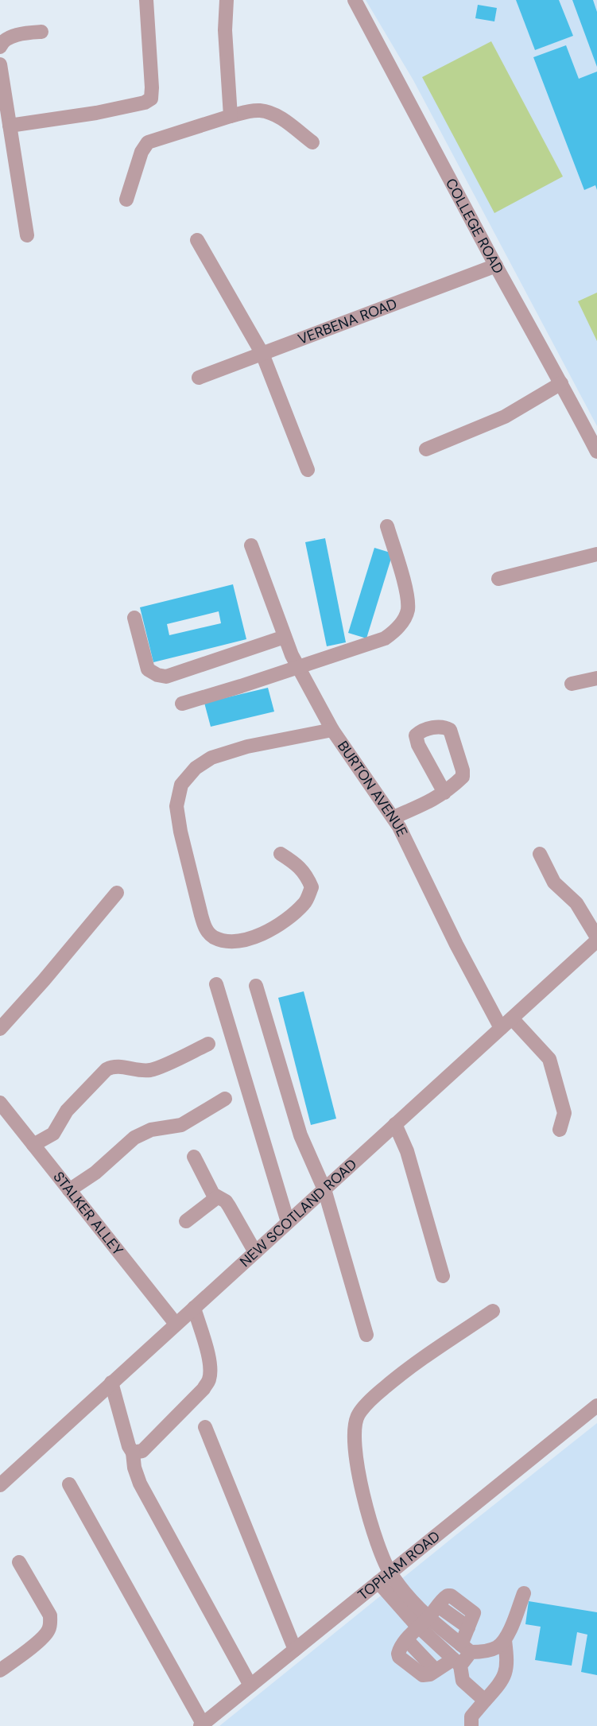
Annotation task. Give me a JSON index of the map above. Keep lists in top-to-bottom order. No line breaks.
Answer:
{"streets":{"street":["COLLEGE ROAD","VERBENA ROAD","BURTON AVENUE","NEW SCOTLAND ROAD","STALKER ALLEY","TOPHAM ROAD"]},"crossings":[["COLLEGE ROAD","VERBENA ROAD"],["BURTON AVENUE","NEW SCOTLAND ROAD"],["NEW SCOTLAND ROAD","STALKER ALLEY"]]}
